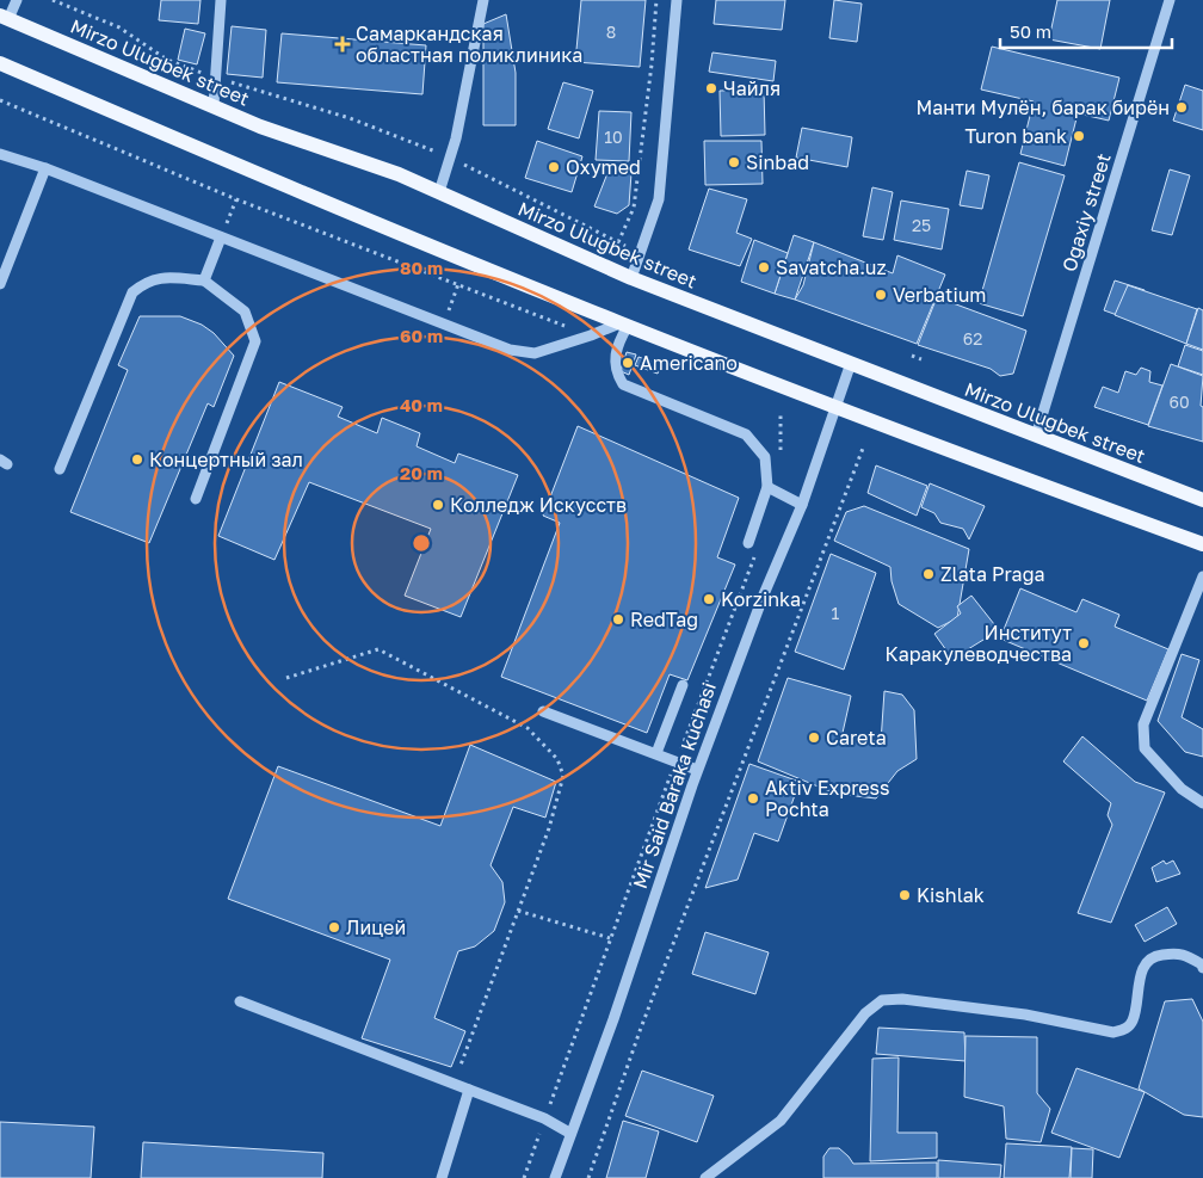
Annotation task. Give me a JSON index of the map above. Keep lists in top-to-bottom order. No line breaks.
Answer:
{"streets":{"main road":["Mirzo Ulugbek street"],"street":["Ogaxiy street","Mir Said Baraka kuchasi"]},"crossings":[["Mirzo Ulugbek street","Ogaxiy street"],["Mirzo Ulugbek street","Mir Said Baraka kuchasi"]],"places":{"health":["Самаркандская областная поликлиника"],"other":["Чайля","Манти Мулён, барак бирён","Turon bank","Sinbad","Oxymed","Savatcha.uz","Verbatium","Americano","Концертный зал","Колледж Искусств","Zlata Praga","Korzinka","RedTag","Институт Каракулеводчества","Careta","Aktiv Express Pochta","Kishlak","Лицей"]},"house_numbers":["8","10","25","62","60","1"],"scale_bar":"50 m","rings":["80 m","60 m","40 m","20 m"]}
